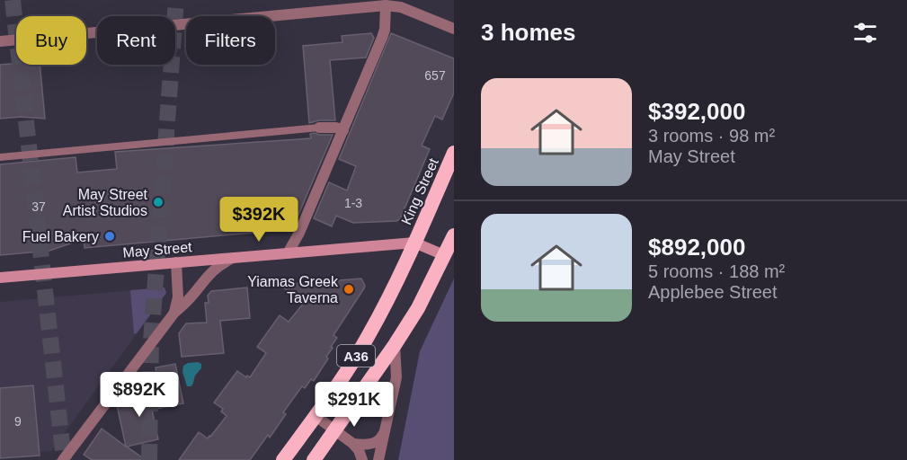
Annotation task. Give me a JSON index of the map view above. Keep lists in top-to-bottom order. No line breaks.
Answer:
{"streets":{"highway":["King Street","A36"],"main road":["May Street"]},"crossings":[["King Street","May Street"],["King Street","A36"],["May Street","A36"]],"places":["May Street Artist Studios","Fuel Bakery","Yiamas Greek Taverna"],"house_numbers":["657","1-3","37","9"],"page":{"heading":"3 homes","chip":["Buy","Rent","Filters"],"list":[{"name":"$392,000","note":"3 rooms · 98 m² · May Street"},{"name":"$892,000","note":"5 rooms · 188 m² · Applebee Street"}],"price":["$392K","$892K","$291K"]}}
